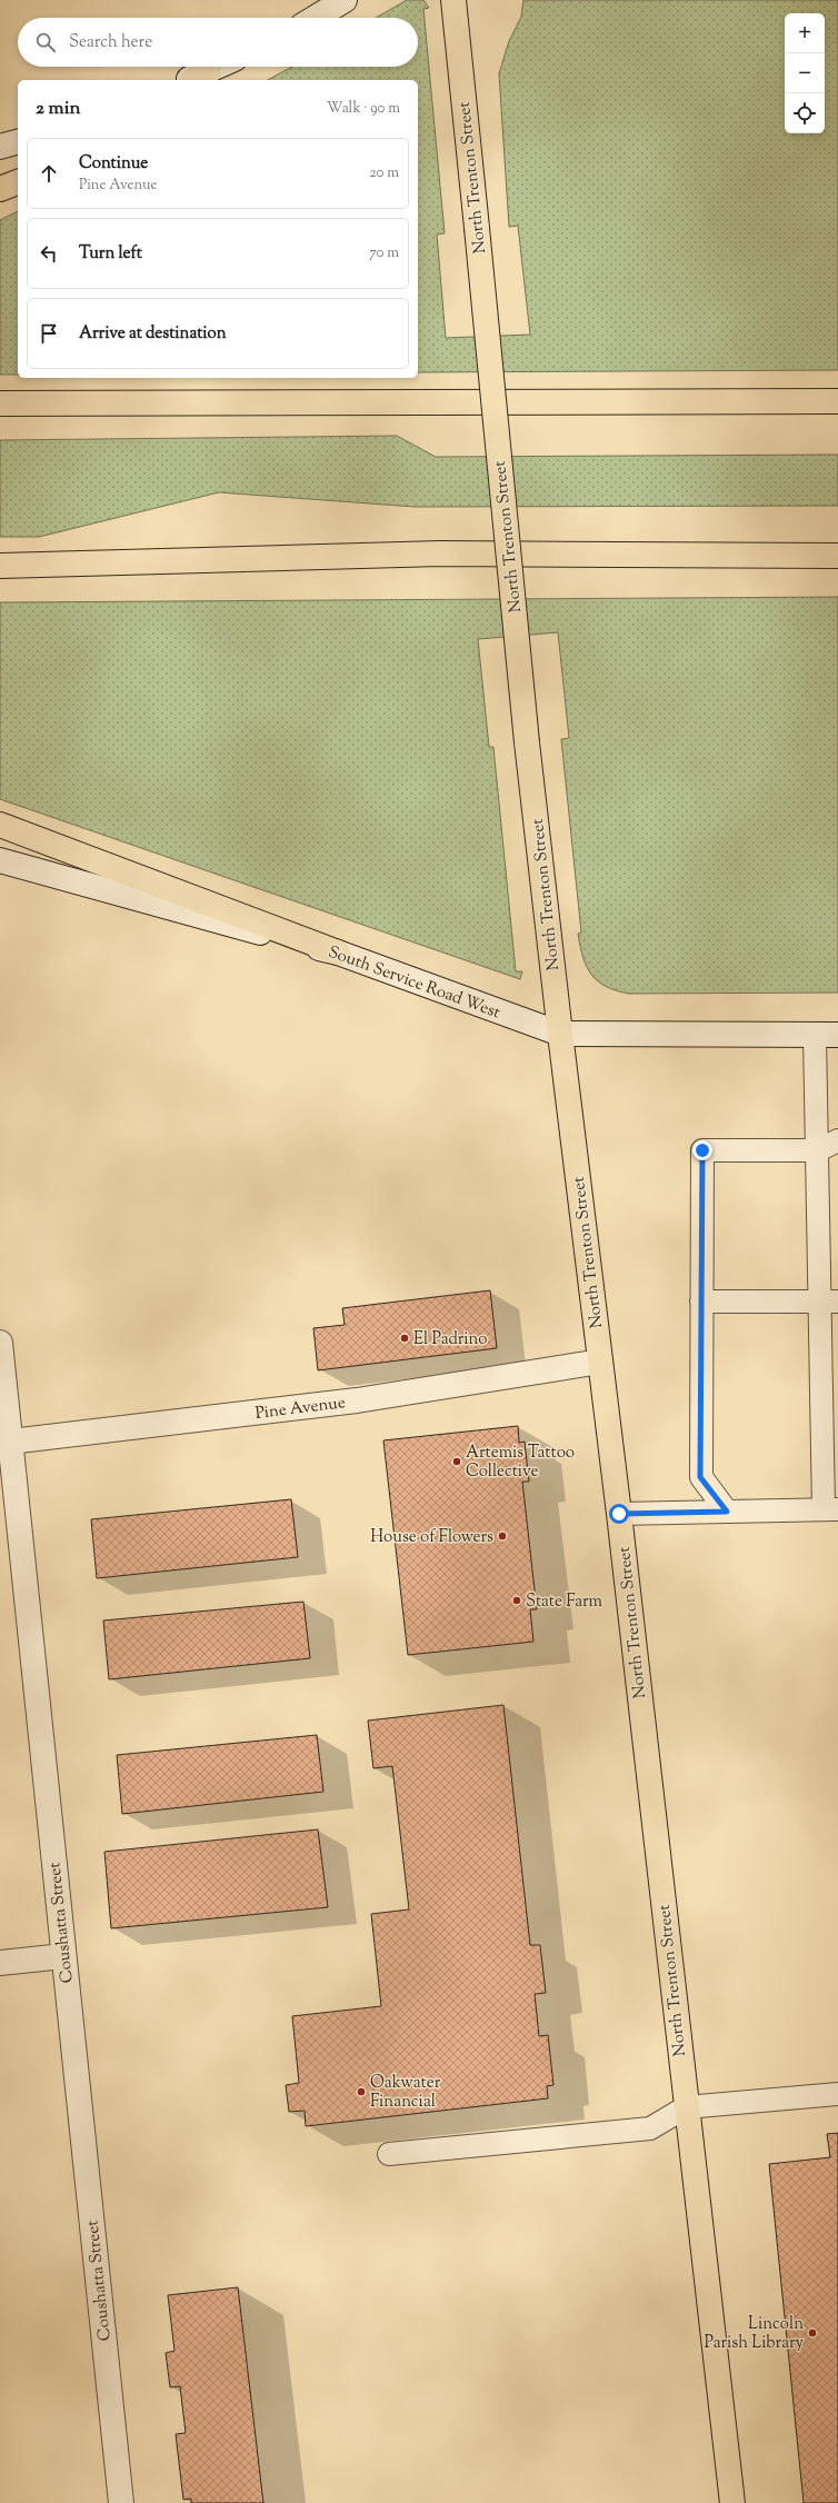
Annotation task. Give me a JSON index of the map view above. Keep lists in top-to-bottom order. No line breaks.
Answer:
{"streets":{"highway":["North Trenton Street"],"street":["South Service Road West","Pine Avenue","Coushatta Street"]},"crossings":[["North Trenton Street","South Service Road West"],["North Trenton Street","Pine Avenue"],["Pine Avenue","Coushatta Street"]],"places":["El Padrino","Artemis Tattoo Collective","House of Flowers","State Farm","Oakwater Financial","Lincoln Parish Library"],"page":{"map_buttons":["+","−"],"search":"Search here","heading":["2 min","Walk · 90 m"],"list":[["Continue","Pine Avenue","20 m"],["Turn left","70 m"],"Arrive at destination"]}}
